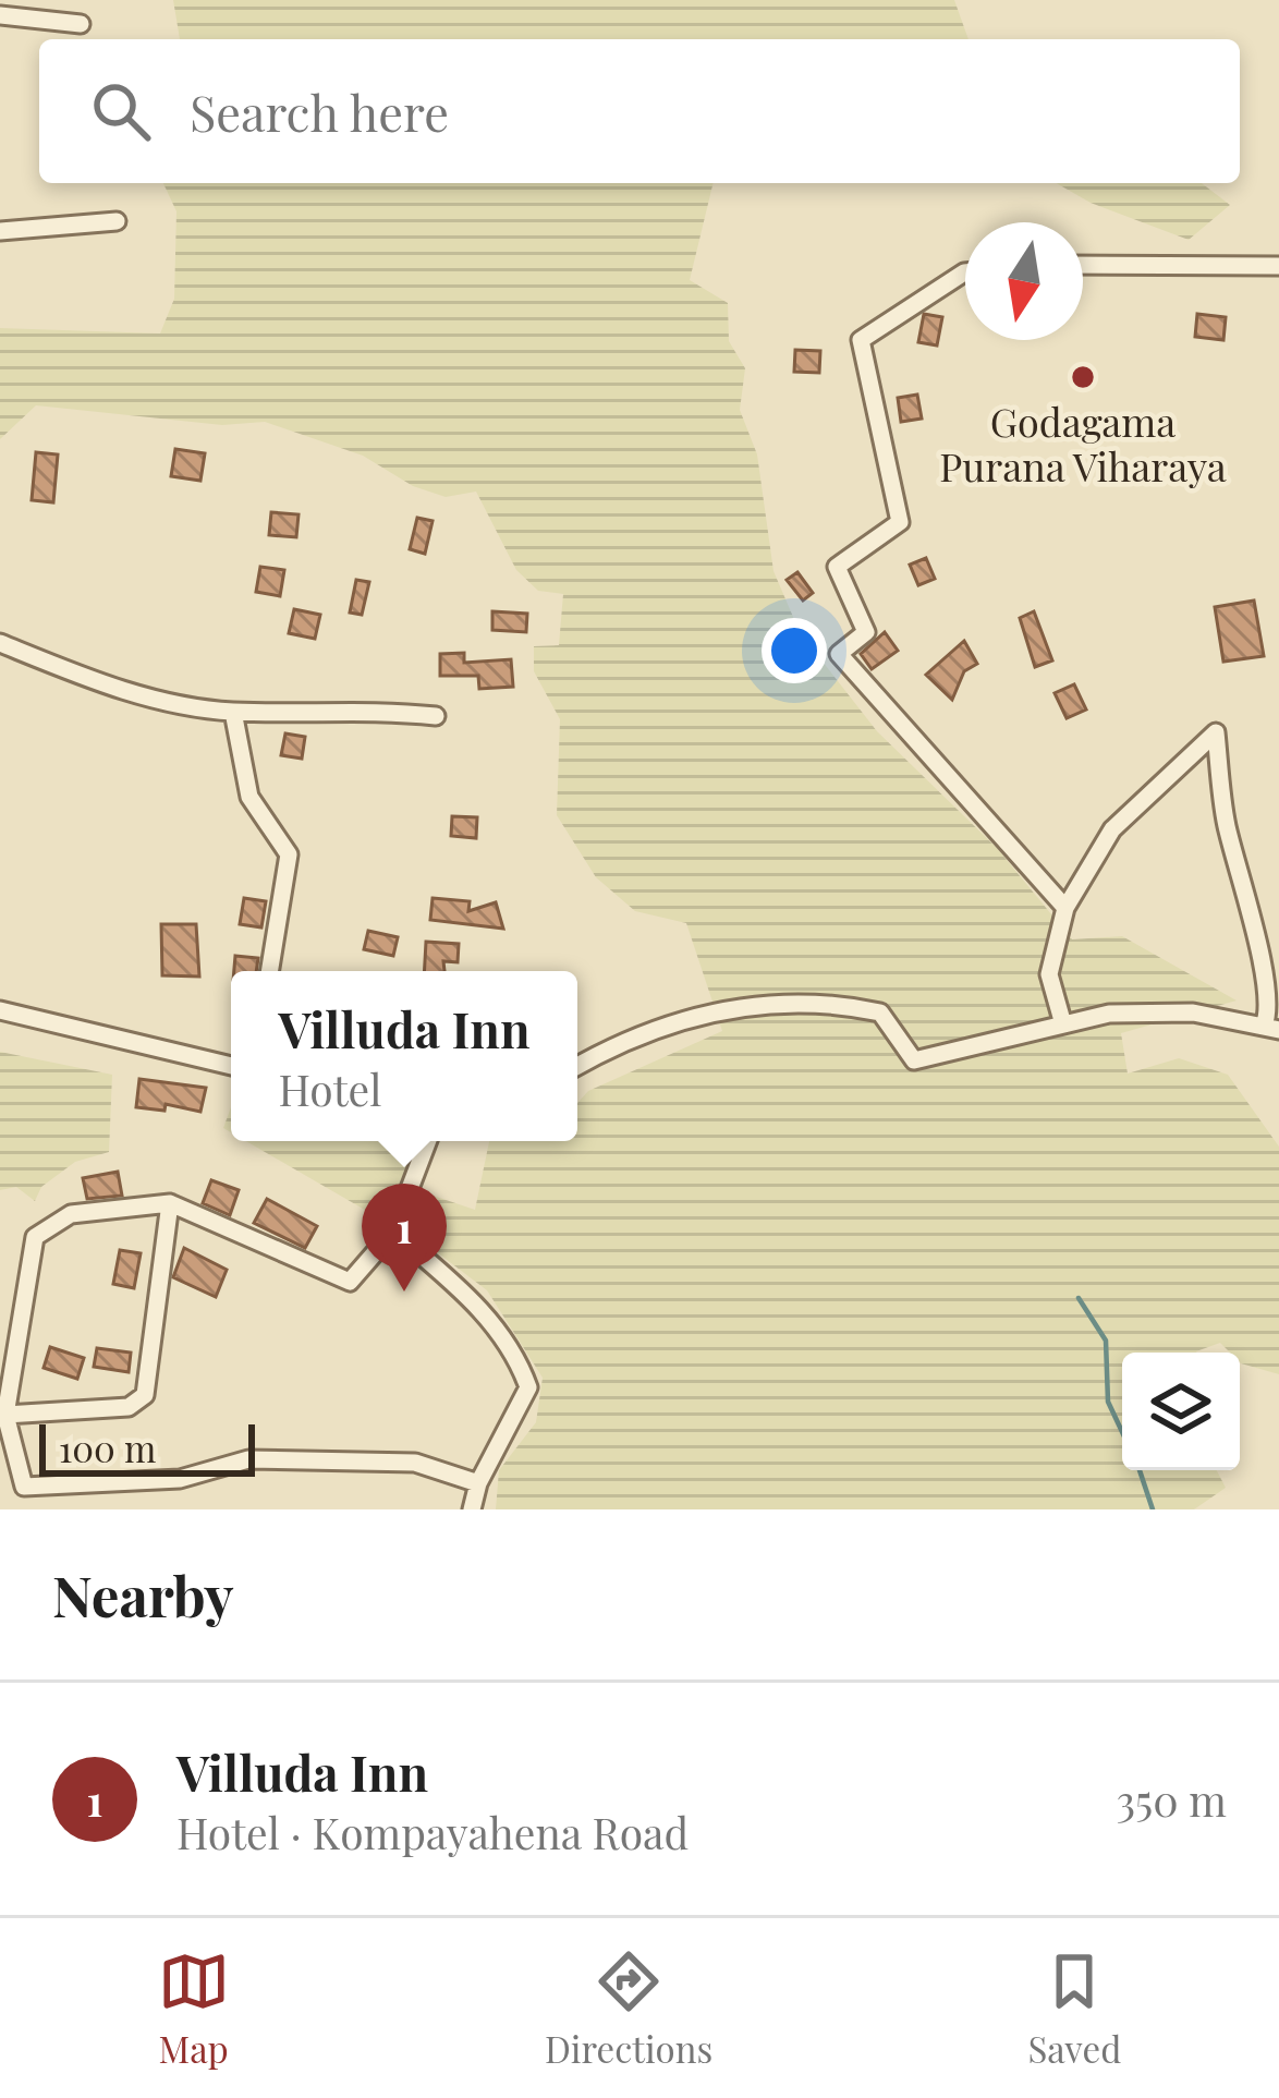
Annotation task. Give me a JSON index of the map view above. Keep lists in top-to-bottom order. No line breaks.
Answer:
{"places":["Godagama Purana Viharaya"],"scale_bar":"100 m","north":"bottom","page":{"search":"Search here","popup":["Villuda Inn","Hotel"],"pins":"1","scale":"100 m","heading":"Nearby","list":[{"mark":"1","name":"Villuda Inn","note":"Hotel · Kompayahena Road","value":"350 m"}],"nav":["Map","Directions","Saved"]}}
